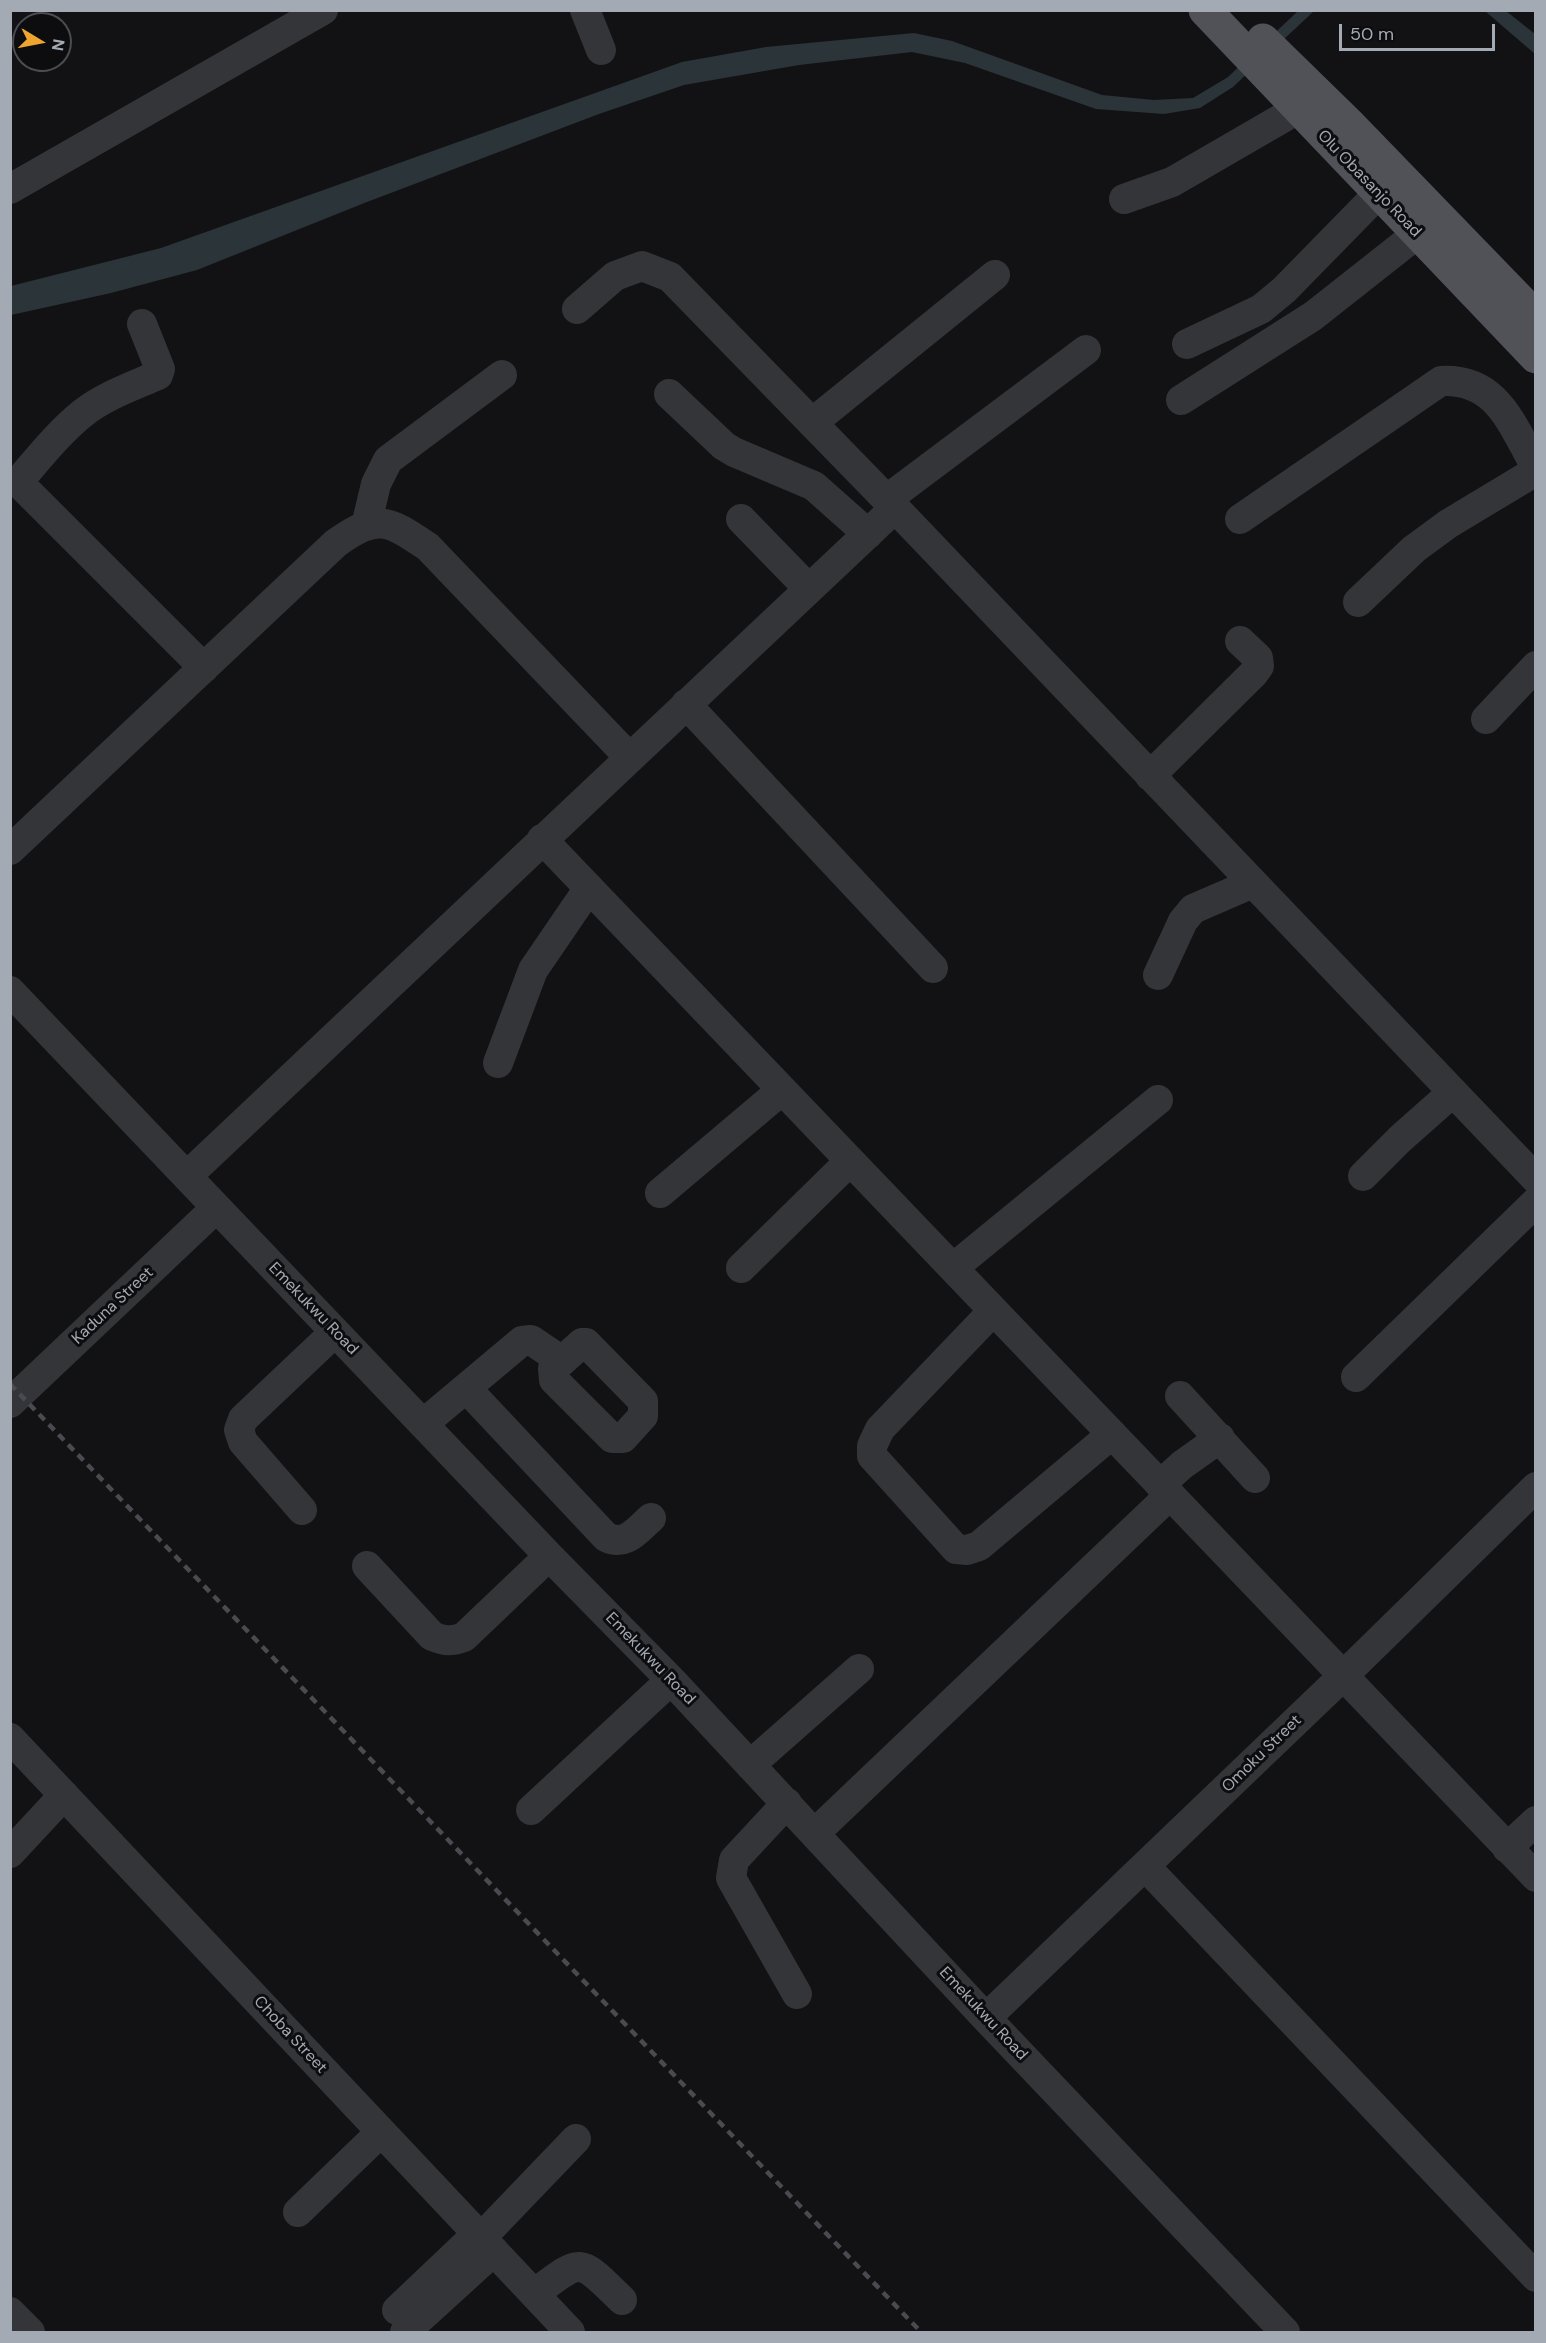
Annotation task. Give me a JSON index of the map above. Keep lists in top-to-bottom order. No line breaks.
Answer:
{"streets":{"main road":["Olu Obasanjo Road"],"street":["Kaduna Street","Emekukwu Road","Omoku Street","Choba Street"]},"crossings":[["Kaduna Street","Emekukwu Road"],["Emekukwu Road","Omoku Street"]],"scale_bar":"50 m","north":"right"}
